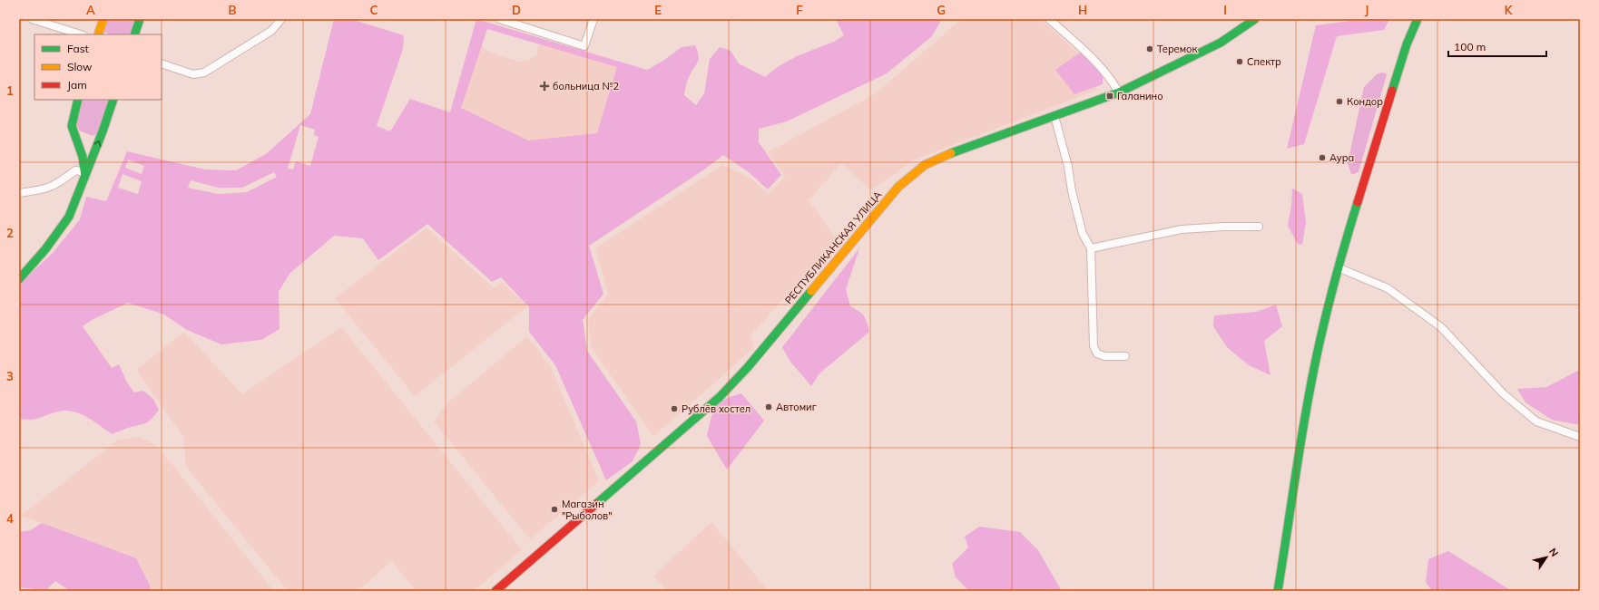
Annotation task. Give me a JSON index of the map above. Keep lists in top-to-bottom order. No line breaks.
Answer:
{"streets":{"street":["РЕСПУБЛИКАНСКАЯ УЛИЦА"]},"places":{"other":["Теремок","Спектр","Кондор","Аура","Автомиг","Рублёв хостел","Магазин \"Рыболов\""],"health":["больница №2"],"transit":["Галанино"]},"legend":["Fast","Slow","Jam"],"scale_bar":"100 m","north":"top right","grid":{"columns":["A","B","C","D","E","F","G","H","I","J","K"],"rows":["1","2","3","4"]}}
